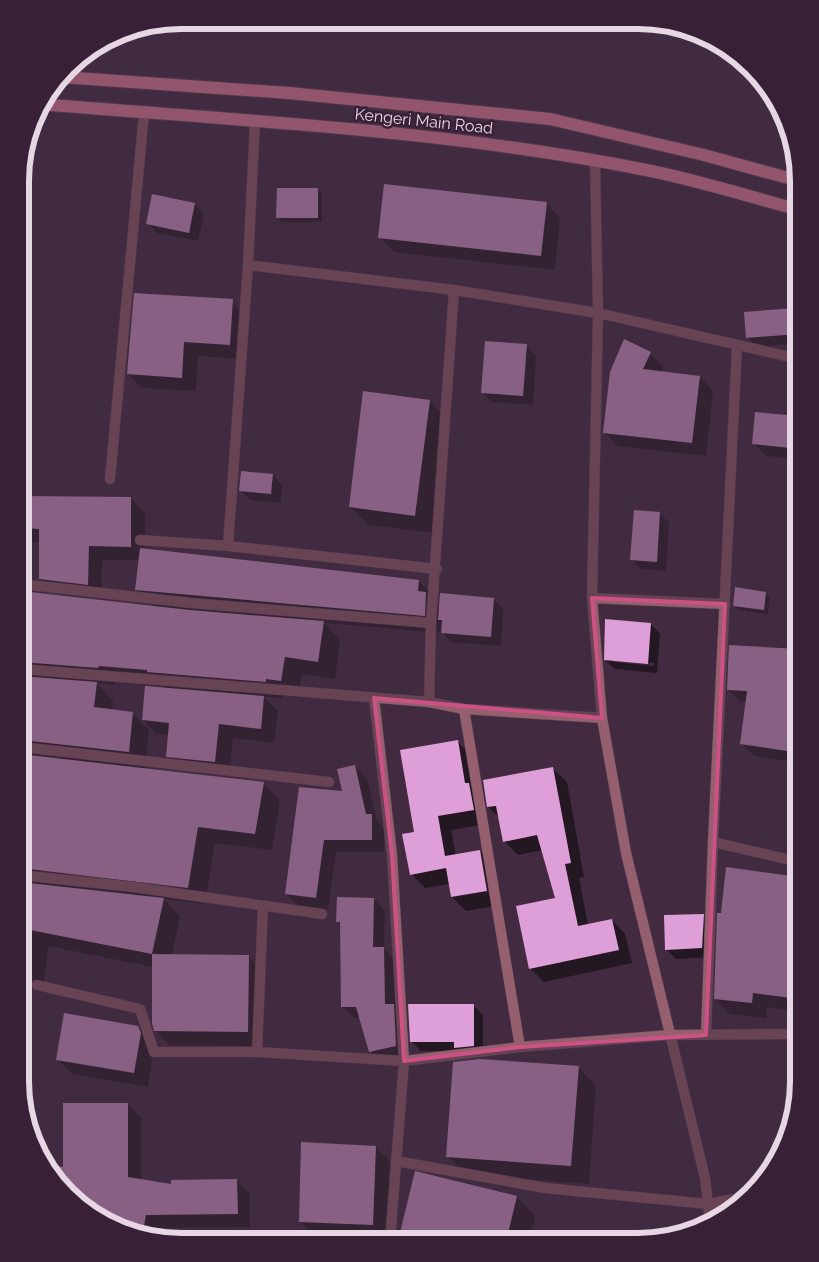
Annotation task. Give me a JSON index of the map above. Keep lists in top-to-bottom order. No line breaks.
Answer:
{"streets":{"main road":["Kengeri Main Road"]}}
